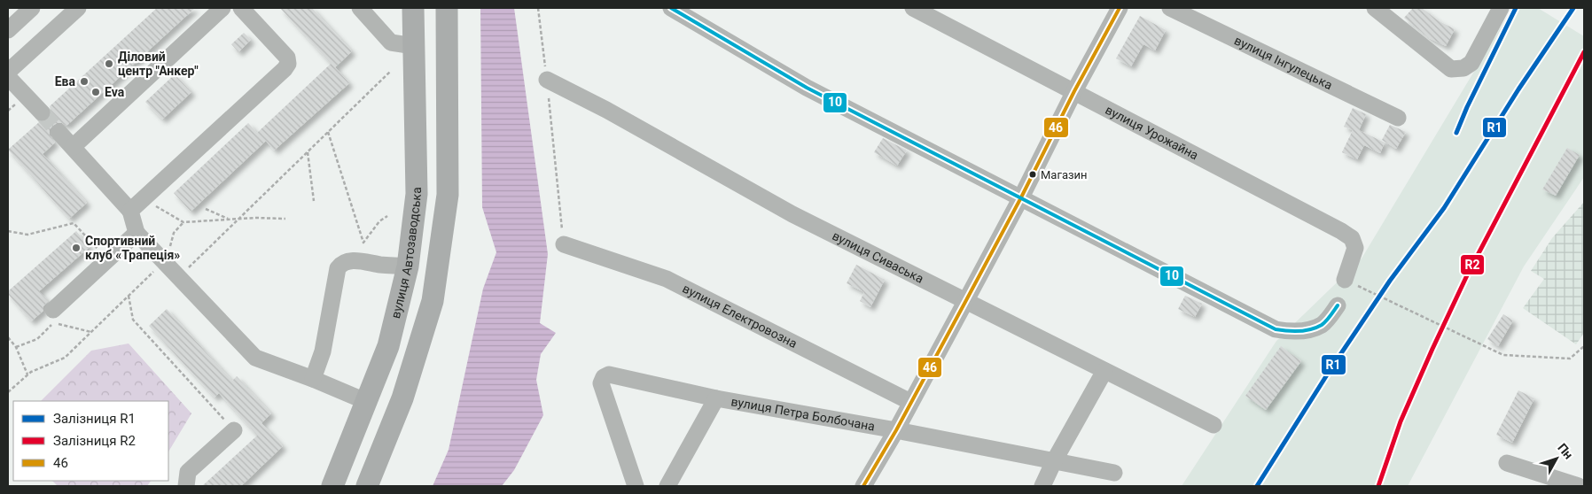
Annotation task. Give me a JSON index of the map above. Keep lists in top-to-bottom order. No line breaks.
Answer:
{"streets":{"main road":["вулиця Автозаводська"],"street":["вулиця Інгулецька","вулиця Урожайна","вулиця Сиваська","вулиця Електровозна","вулиця Петра Болбочана"]},"places":["Діловий центр \"Анкер\"","Ева","Eva","Магазин","Спортивний клуб «Трапеція»"],"lines":["rail line R1","transit line 46","transit line 10","rail line R2"],"legend":["Залізниця R1","Залізниця R2","46"],"north":"top right"}
